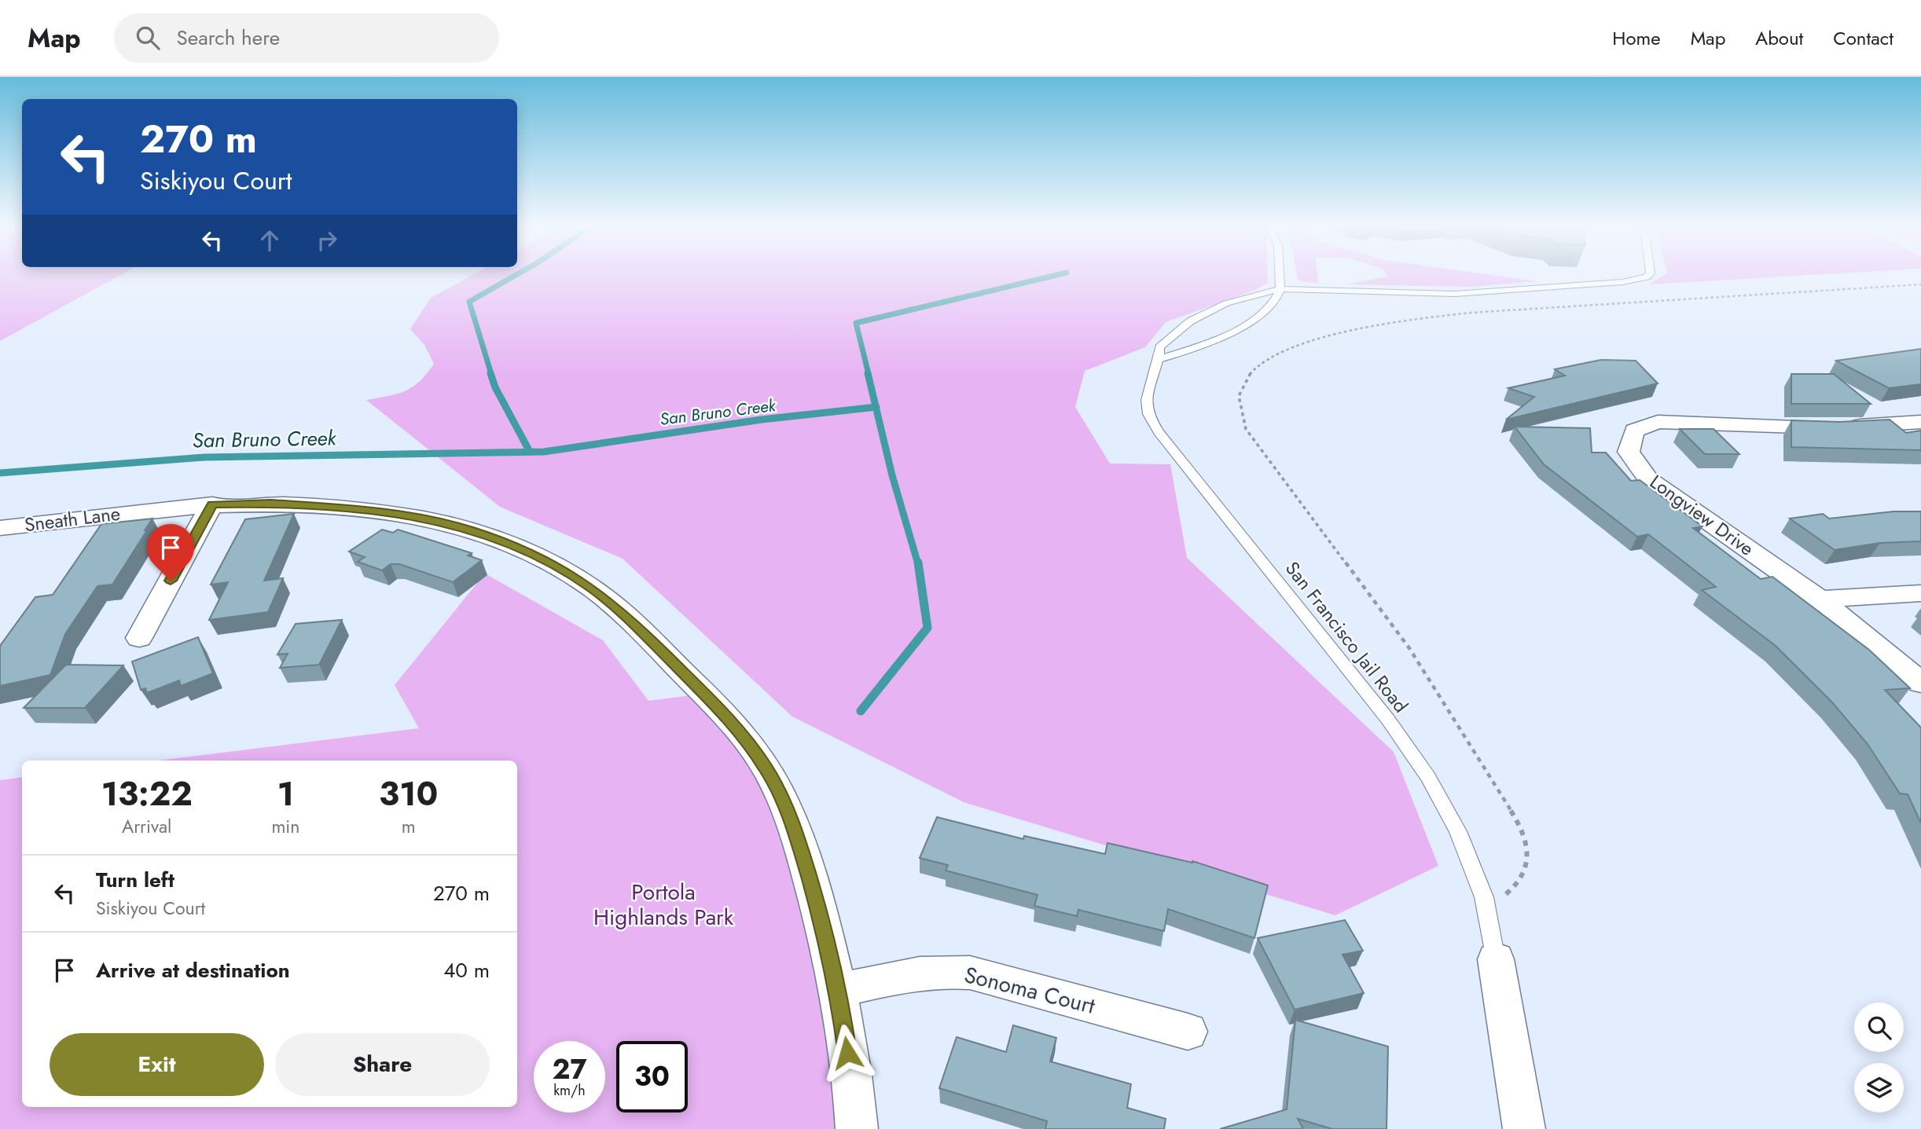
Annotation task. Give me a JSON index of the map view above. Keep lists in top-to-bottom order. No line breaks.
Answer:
{"streets":{"street":["Longview Drive","Sneath Lane","Sonoma Court"],"lane":["San Francisco Jail Road"]},"crossings":[["Sneath Lane","Sonoma Court"]],"water":["San Bruno Creek"],"parks":["Portola Highlands Park"],"page":{"header":"Map","search":"Search here","nav":["Home","Map","About","Contact"],"turn":["270 m","Siskiyou Court"],"eta":["13:22","Arrival","1","min","310","m"],"list":[{"name":"Turn left","note":"Siskiyou Court","value":"270 m"},{"name":"Arrive at destination","value":"40 m"}],"buttons":["Exit","Share"],"speed":"27 km/h","limit":"30"}}
